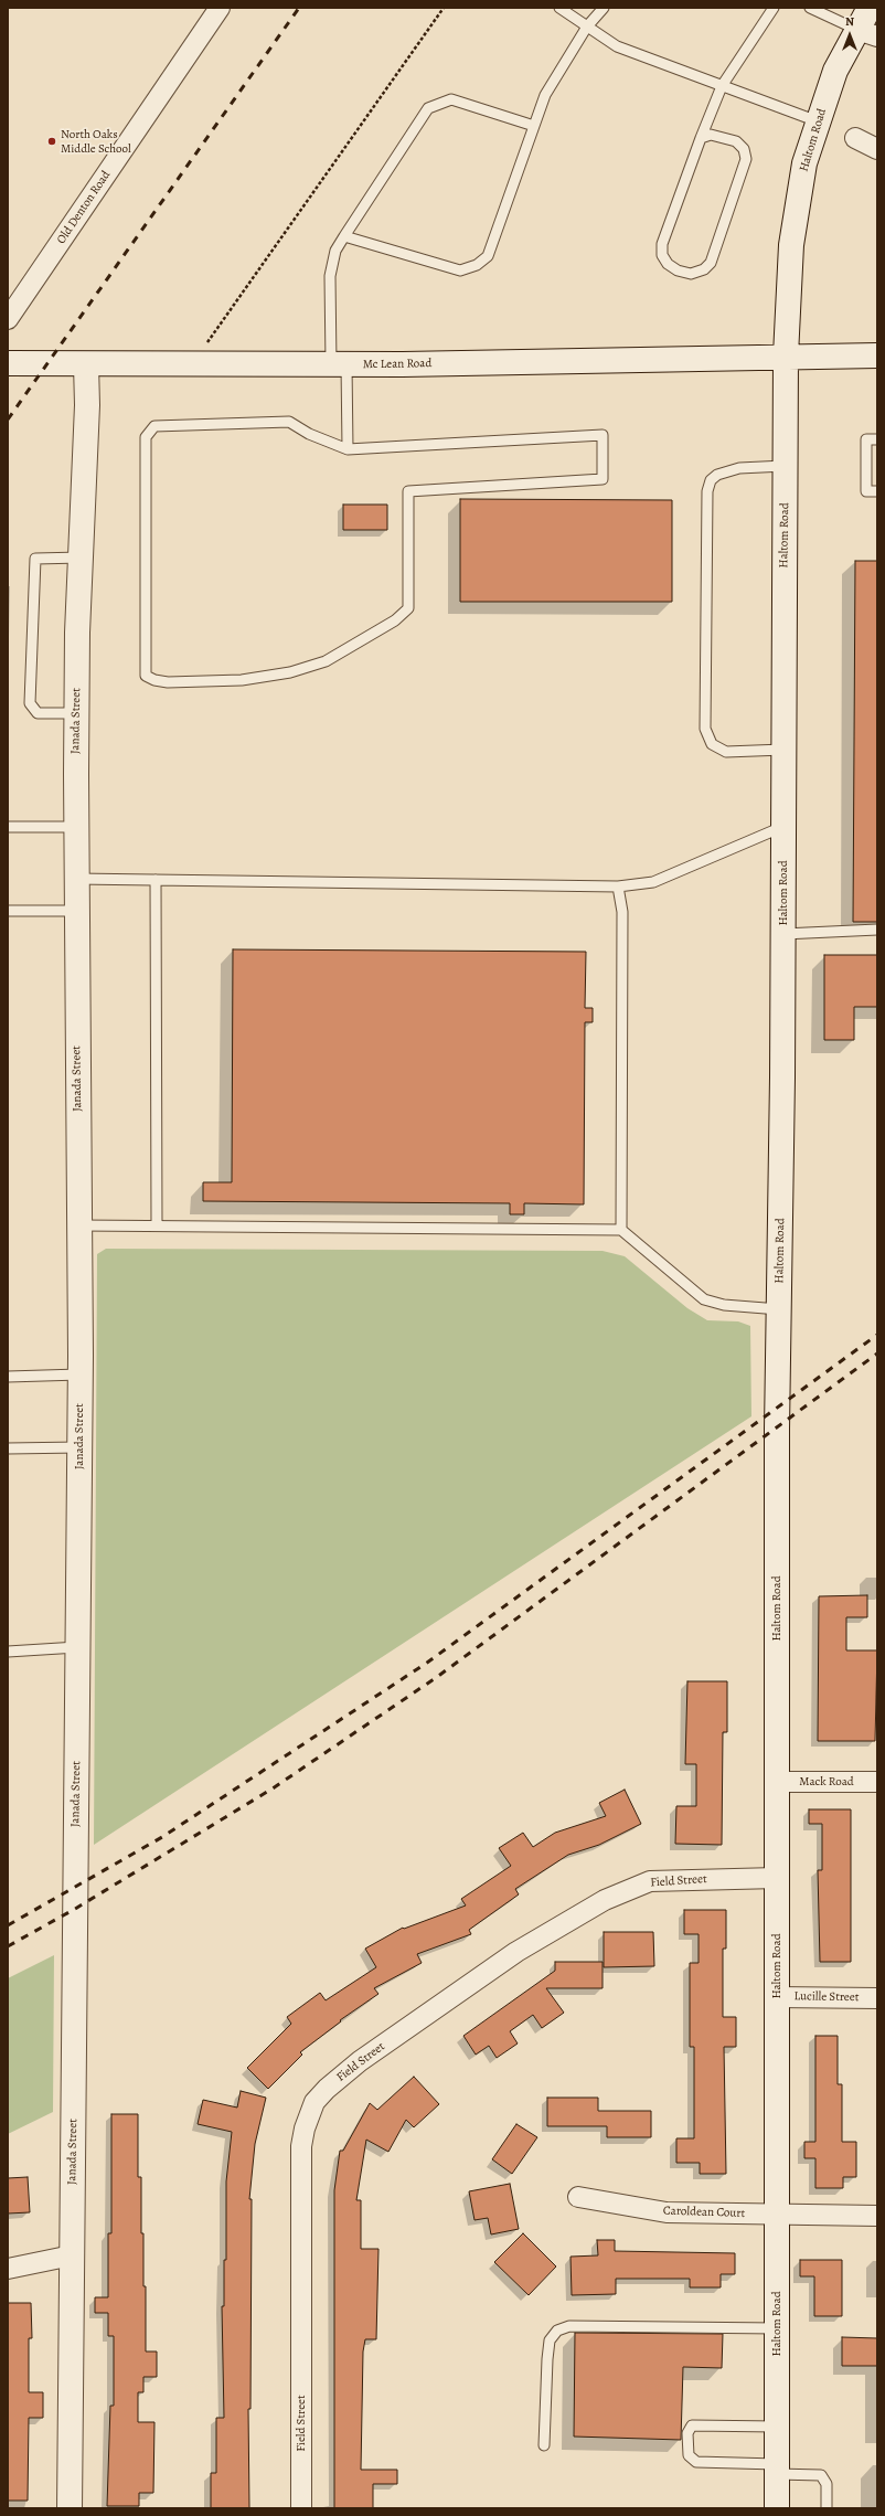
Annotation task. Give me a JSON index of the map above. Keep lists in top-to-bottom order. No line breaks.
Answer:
{"streets":{"main road":["Haltom Road","Mc Lean Road","Janada Street"],"street":["Old Denton Road","Mack Road","Field Street","Lucille Street","Caroldean Court"]},"crossings":[["Haltom Road","Mc Lean Road"],["Haltom Road","Mack Road"],["Haltom Road","Field Street"],["Haltom Road","Lucille Street"],["Haltom Road","Caroldean Court"],["Mc Lean Road","Janada Street"]],"places":["North Oaks Middle School"],"north":"top"}
